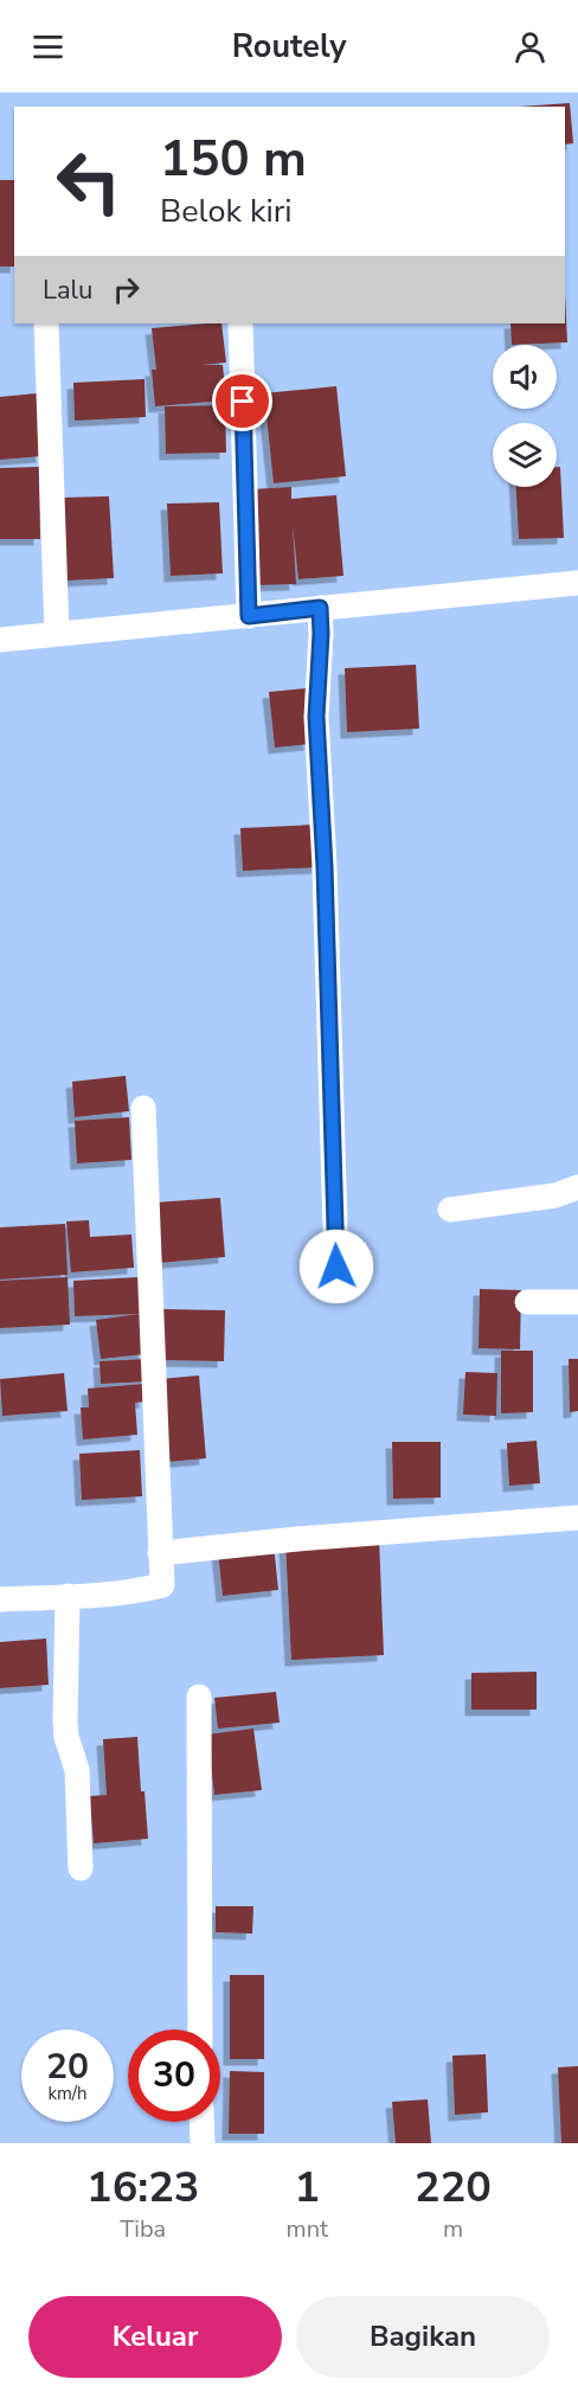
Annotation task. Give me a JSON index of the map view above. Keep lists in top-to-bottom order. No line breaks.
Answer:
{"page":{"header":"Routely","turn":["150 m","Belok kiri"],"then":"Lalu","speed":"20 km/h","limit":"30","eta":["16:23","Tiba","1","mnt","220","m"],"buttons":["Keluar","Bagikan"]}}
